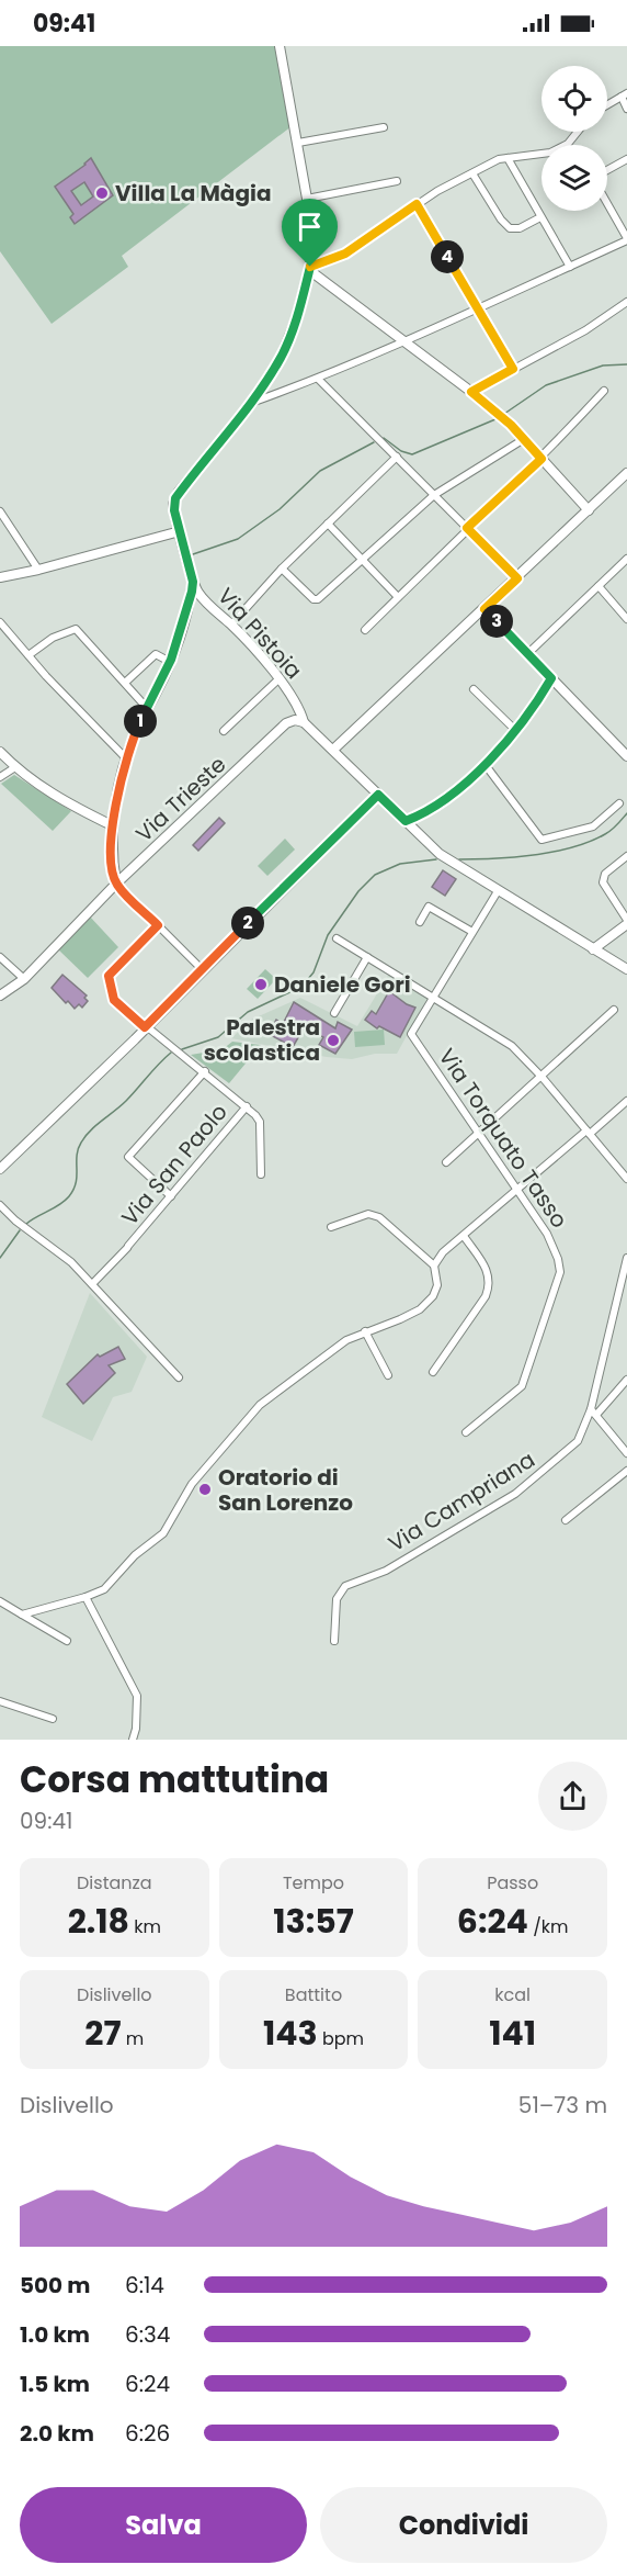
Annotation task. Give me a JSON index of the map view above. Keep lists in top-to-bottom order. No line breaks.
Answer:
{"streets":{"street":["Via Pistoia","Via Trieste","Via Torquato Tasso","Via San Paolo","Via Campriana"]},"crossings":[["Via Pistoia","Via Trieste"]],"places":["Villa La Màgia","Daniele Gori","Palestra scolastica","Oratorio di San Lorenzo"],"page":{"status":"09:41","pins":["4","3","1","2"],"heading":["Corsa mattutina","09:41"],"stats":[["Distanza","2.18 km"],["Tempo","13:57"],["Passo","6:24 /km"],["Dislivello","27 m"],["Battito","143 bpm"],["kcal","141"]],"chart":["Dislivello","51–73 m"],"list":[{"name":"500 m","note":"6:14"},{"name":"1.0 km","note":"6:34"},{"name":"1.5 km","note":"6:24"},{"name":"2.0 km","note":"6:26"}],"buttons":["Salva","Condividi"]}}
